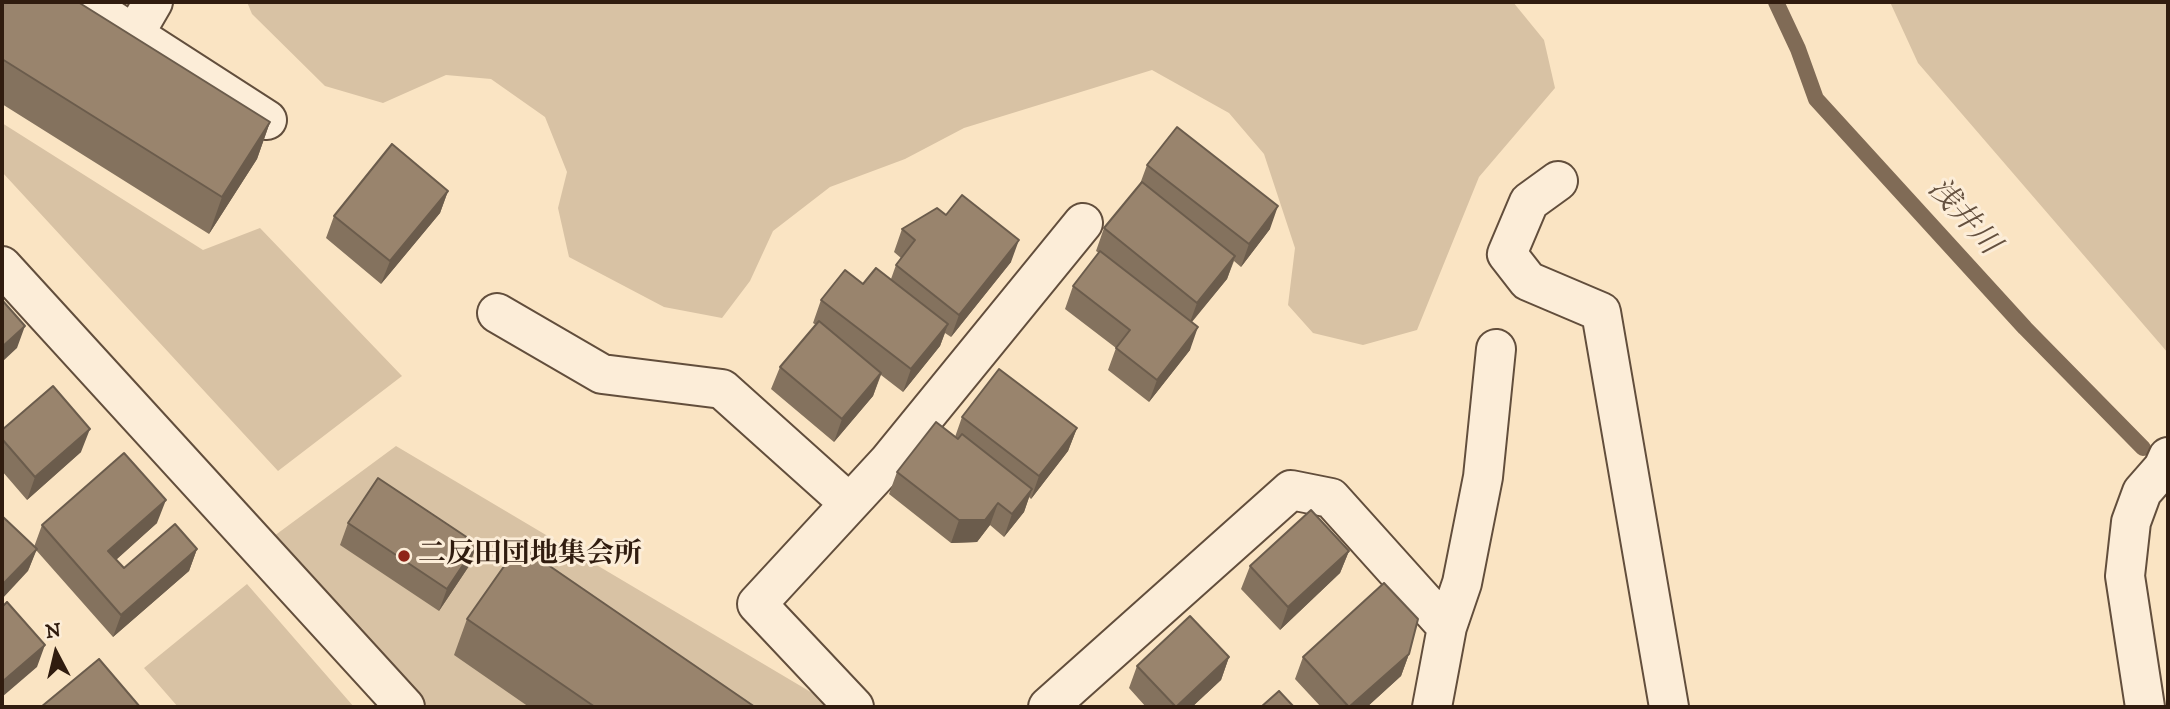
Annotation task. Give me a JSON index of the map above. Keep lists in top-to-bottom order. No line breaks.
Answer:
{"water":["浅井川"],"places":["二反田団地集会所"],"north":"top"}
